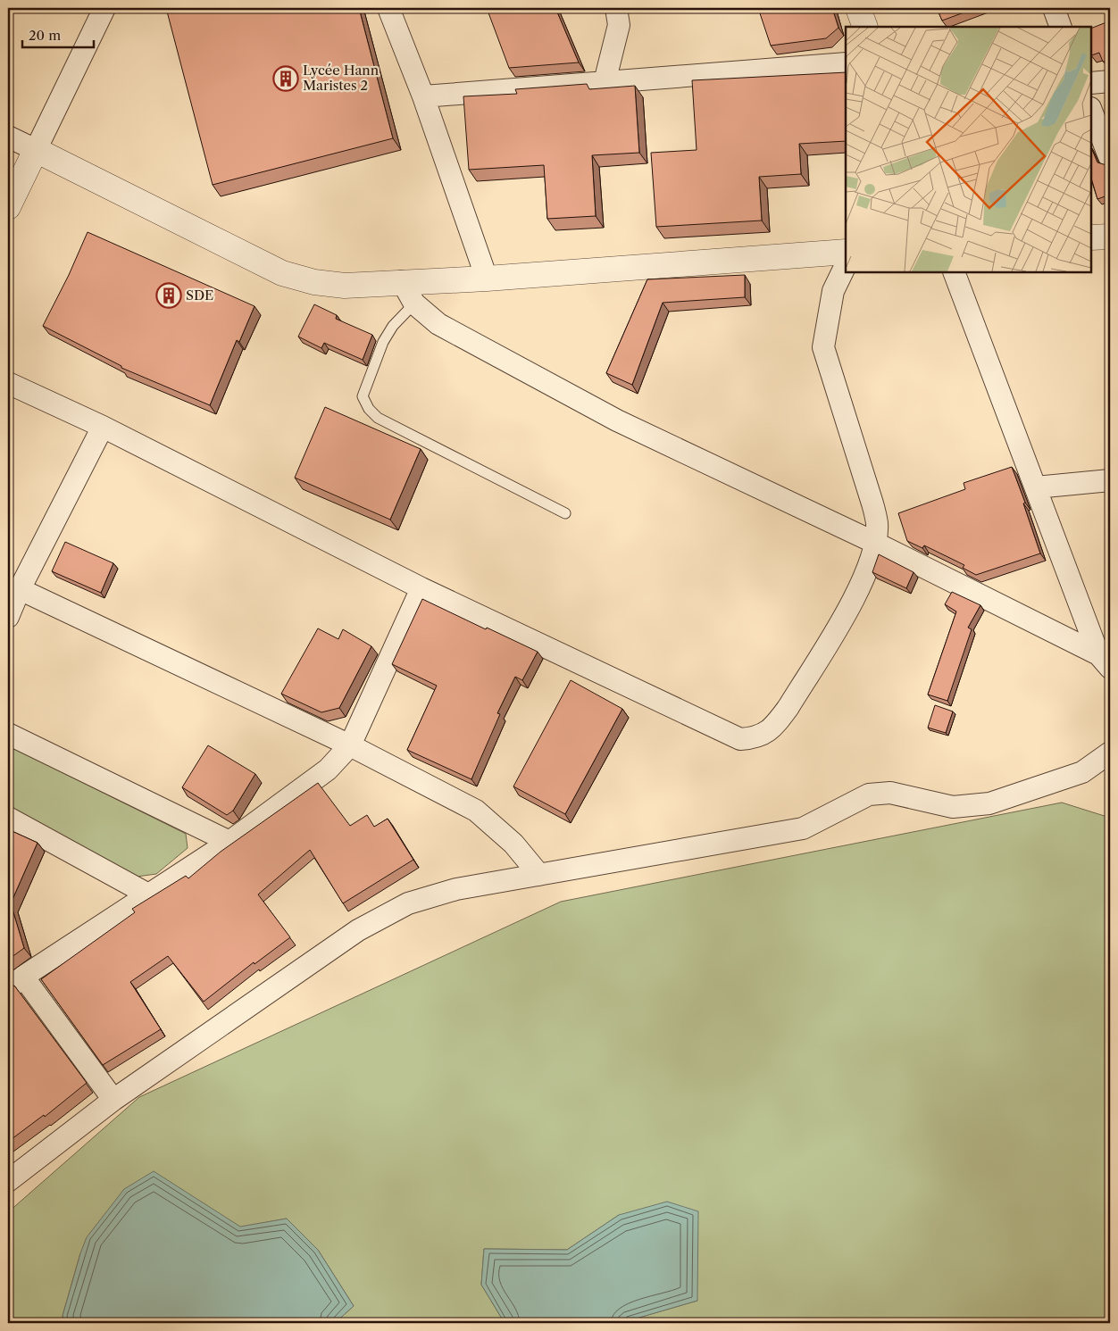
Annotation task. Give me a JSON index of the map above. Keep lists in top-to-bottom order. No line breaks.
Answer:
{"places":{"building":["Lycée Hann Maristes 2","SDE"]},"scale_bar":"20 m"}
